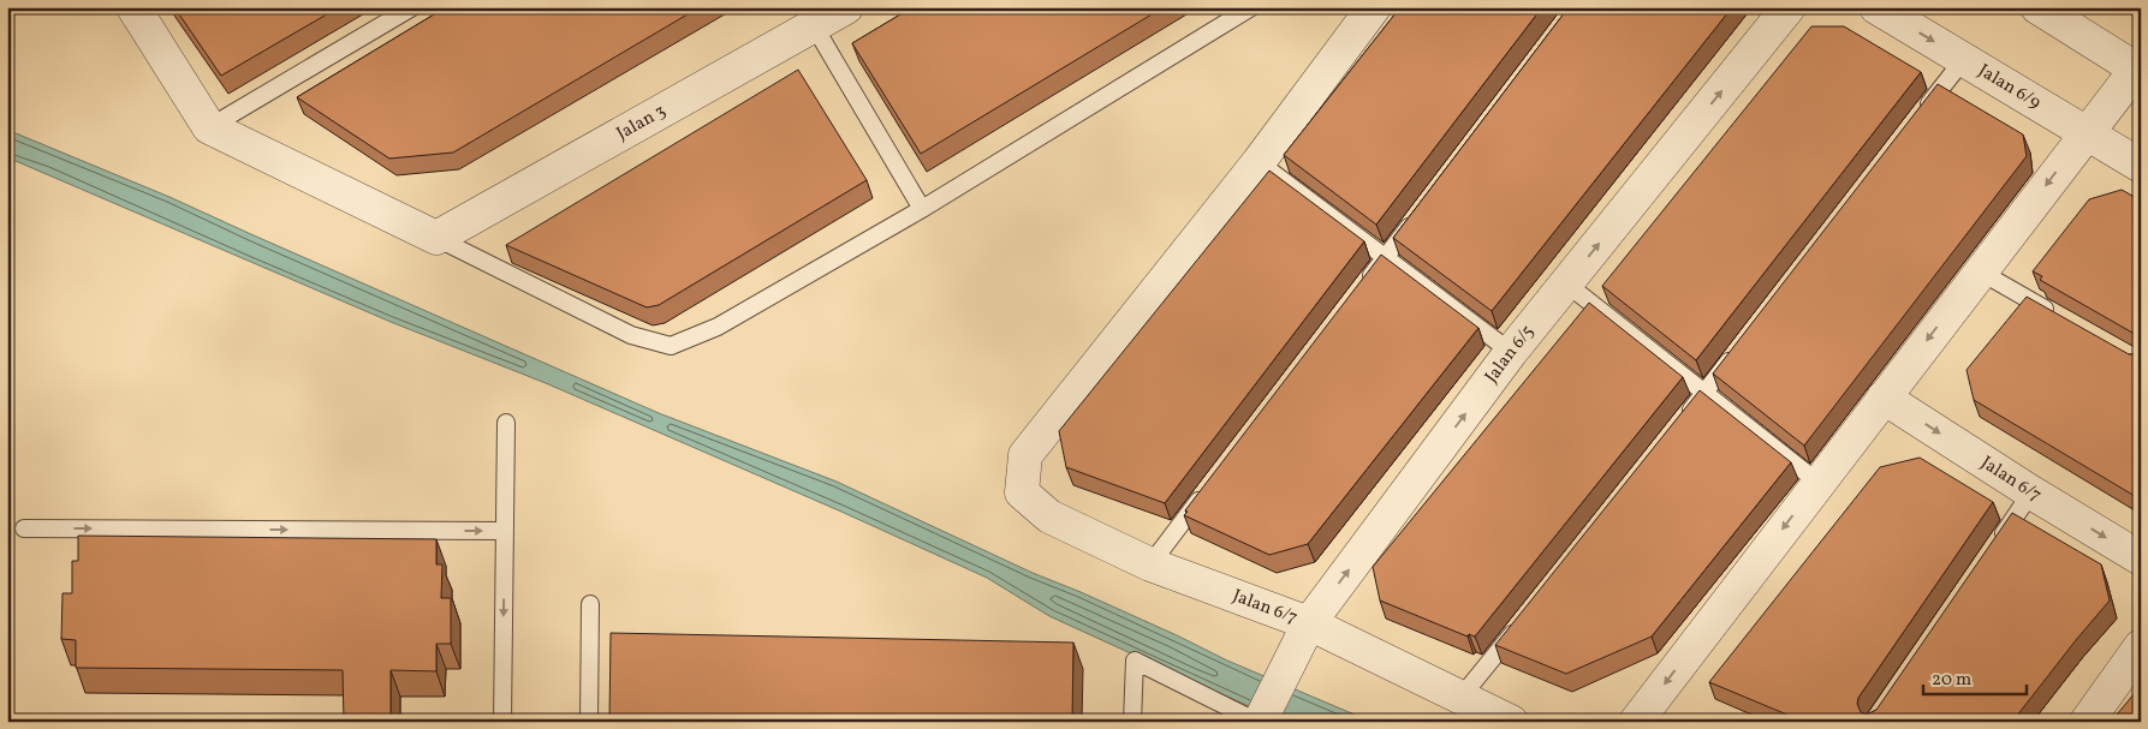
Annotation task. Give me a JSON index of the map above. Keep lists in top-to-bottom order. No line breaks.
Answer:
{"streets":{"street":["Jalan 6/9","Jalan 3","Jalan 6/5","Jalan 6/7"]},"crossings":[["Jalan 6/5","Jalan 6/7"]],"one_way":["Jalan 6/5"],"scale_bar":"20 m"}
